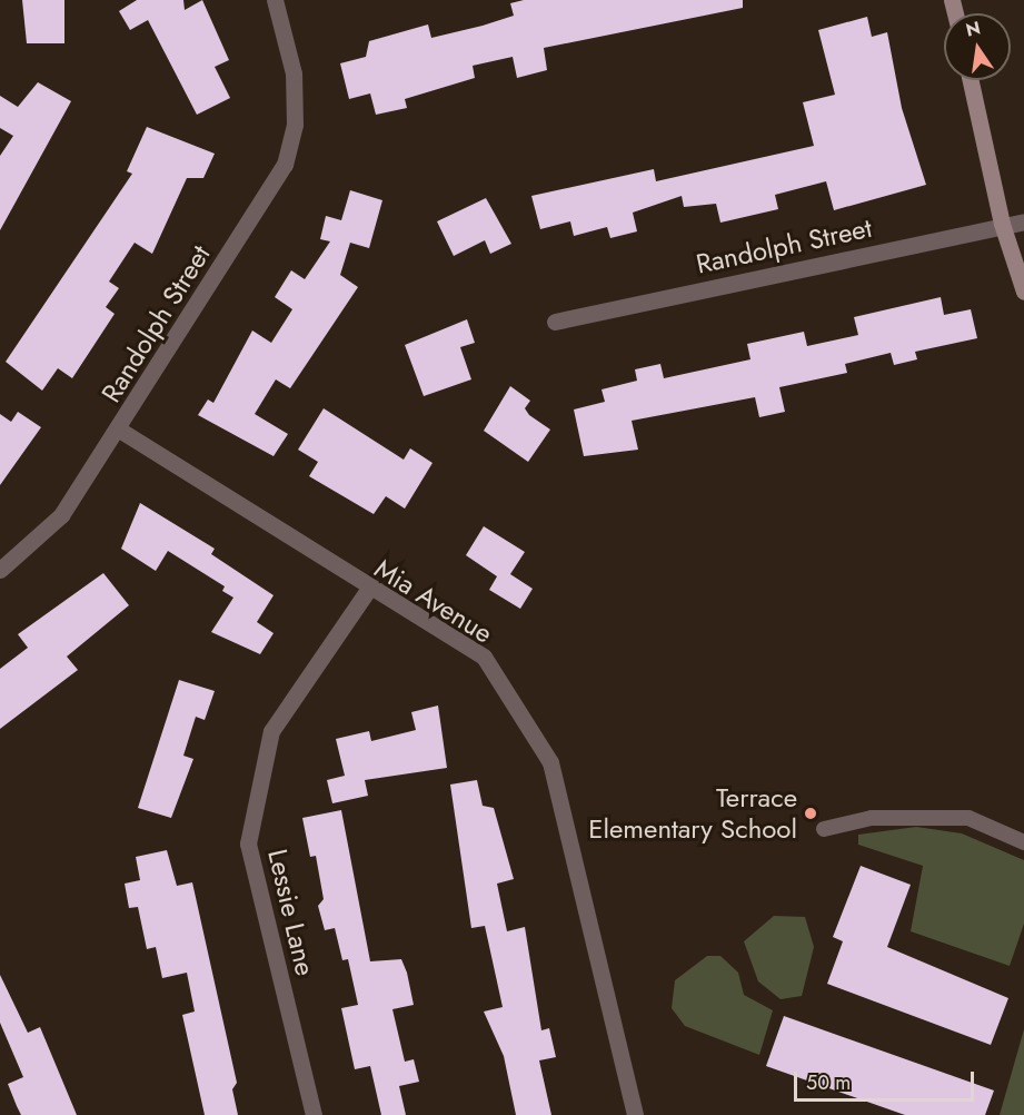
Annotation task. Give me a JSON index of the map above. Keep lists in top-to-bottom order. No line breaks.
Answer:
{"streets":{"street":["Randolph Street","Mia Avenue","Lessie Lane"]},"crossings":[["Randolph Street","Mia Avenue"],["Mia Avenue","Lessie Lane"]],"places":["Terrace Elementary School"],"scale_bar":"50 m","north":"top"}
